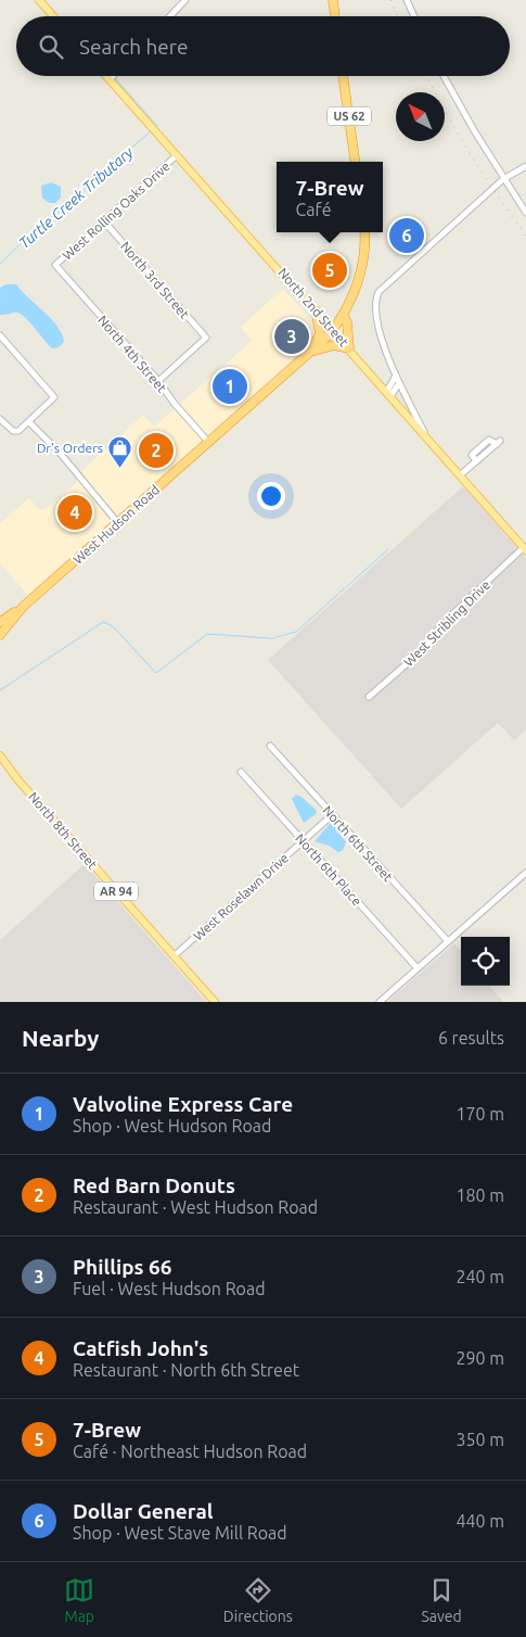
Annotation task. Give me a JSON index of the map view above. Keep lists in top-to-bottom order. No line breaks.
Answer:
{"streets":{"highway":["US 62","West Hudson Road"],"main road":["North 2nd Street","North 8th Street","AR 94"],"street":["West Rolling Oaks Drive","North 3rd Street","North 4th Street","West Stribling Drive","North 6th Street","North 6th Place","West Roselawn Drive"]},"crossings":[["West Rolling Oaks Drive","North 3rd Street"],["West Rolling Oaks Drive","North 2nd Street"],["West Rolling Oaks Drive","North 4th Street"],["North 3rd Street","North 4th Street"],["North 2nd Street","West Hudson Road"],["North 2nd Street","West Stribling Drive"],["North 4th Street","West Hudson Road"],["North 8th Street","West Roselawn Drive"],["North 6th Street","West Roselawn Drive"],["North 6th Place","West Roselawn Drive"]],"water":["Turtle Creek Tributary"],"places":{"shop":["Dr's Orders"]},"north":"top left","page":{"search":"Search here","popup":["7-Brew","Café"],"pins":["6","5","3","1","2","4"],"heading":["Nearby","6 results"],"list":[{"mark":"1","name":"Valvoline Express Care","note":"Shop · West Hudson Road","value":"170 m"},{"mark":"2","name":"Red Barn Donuts","note":"Restaurant · West Hudson Road","value":"180 m"},{"mark":"3","name":"Phillips 66","note":"Fuel · West Hudson Road","value":"240 m"},{"mark":"4","name":"Catfish John's","note":"Restaurant · North 6th Street","value":"290 m"},{"mark":"5","name":"7-Brew","note":"Café · Northeast Hudson Road","value":"350 m"},{"mark":"6","name":"Dollar General","note":"Shop · West Stave Mill Road","value":"440 m"}],"nav":["Map","Directions","Saved"]}}
